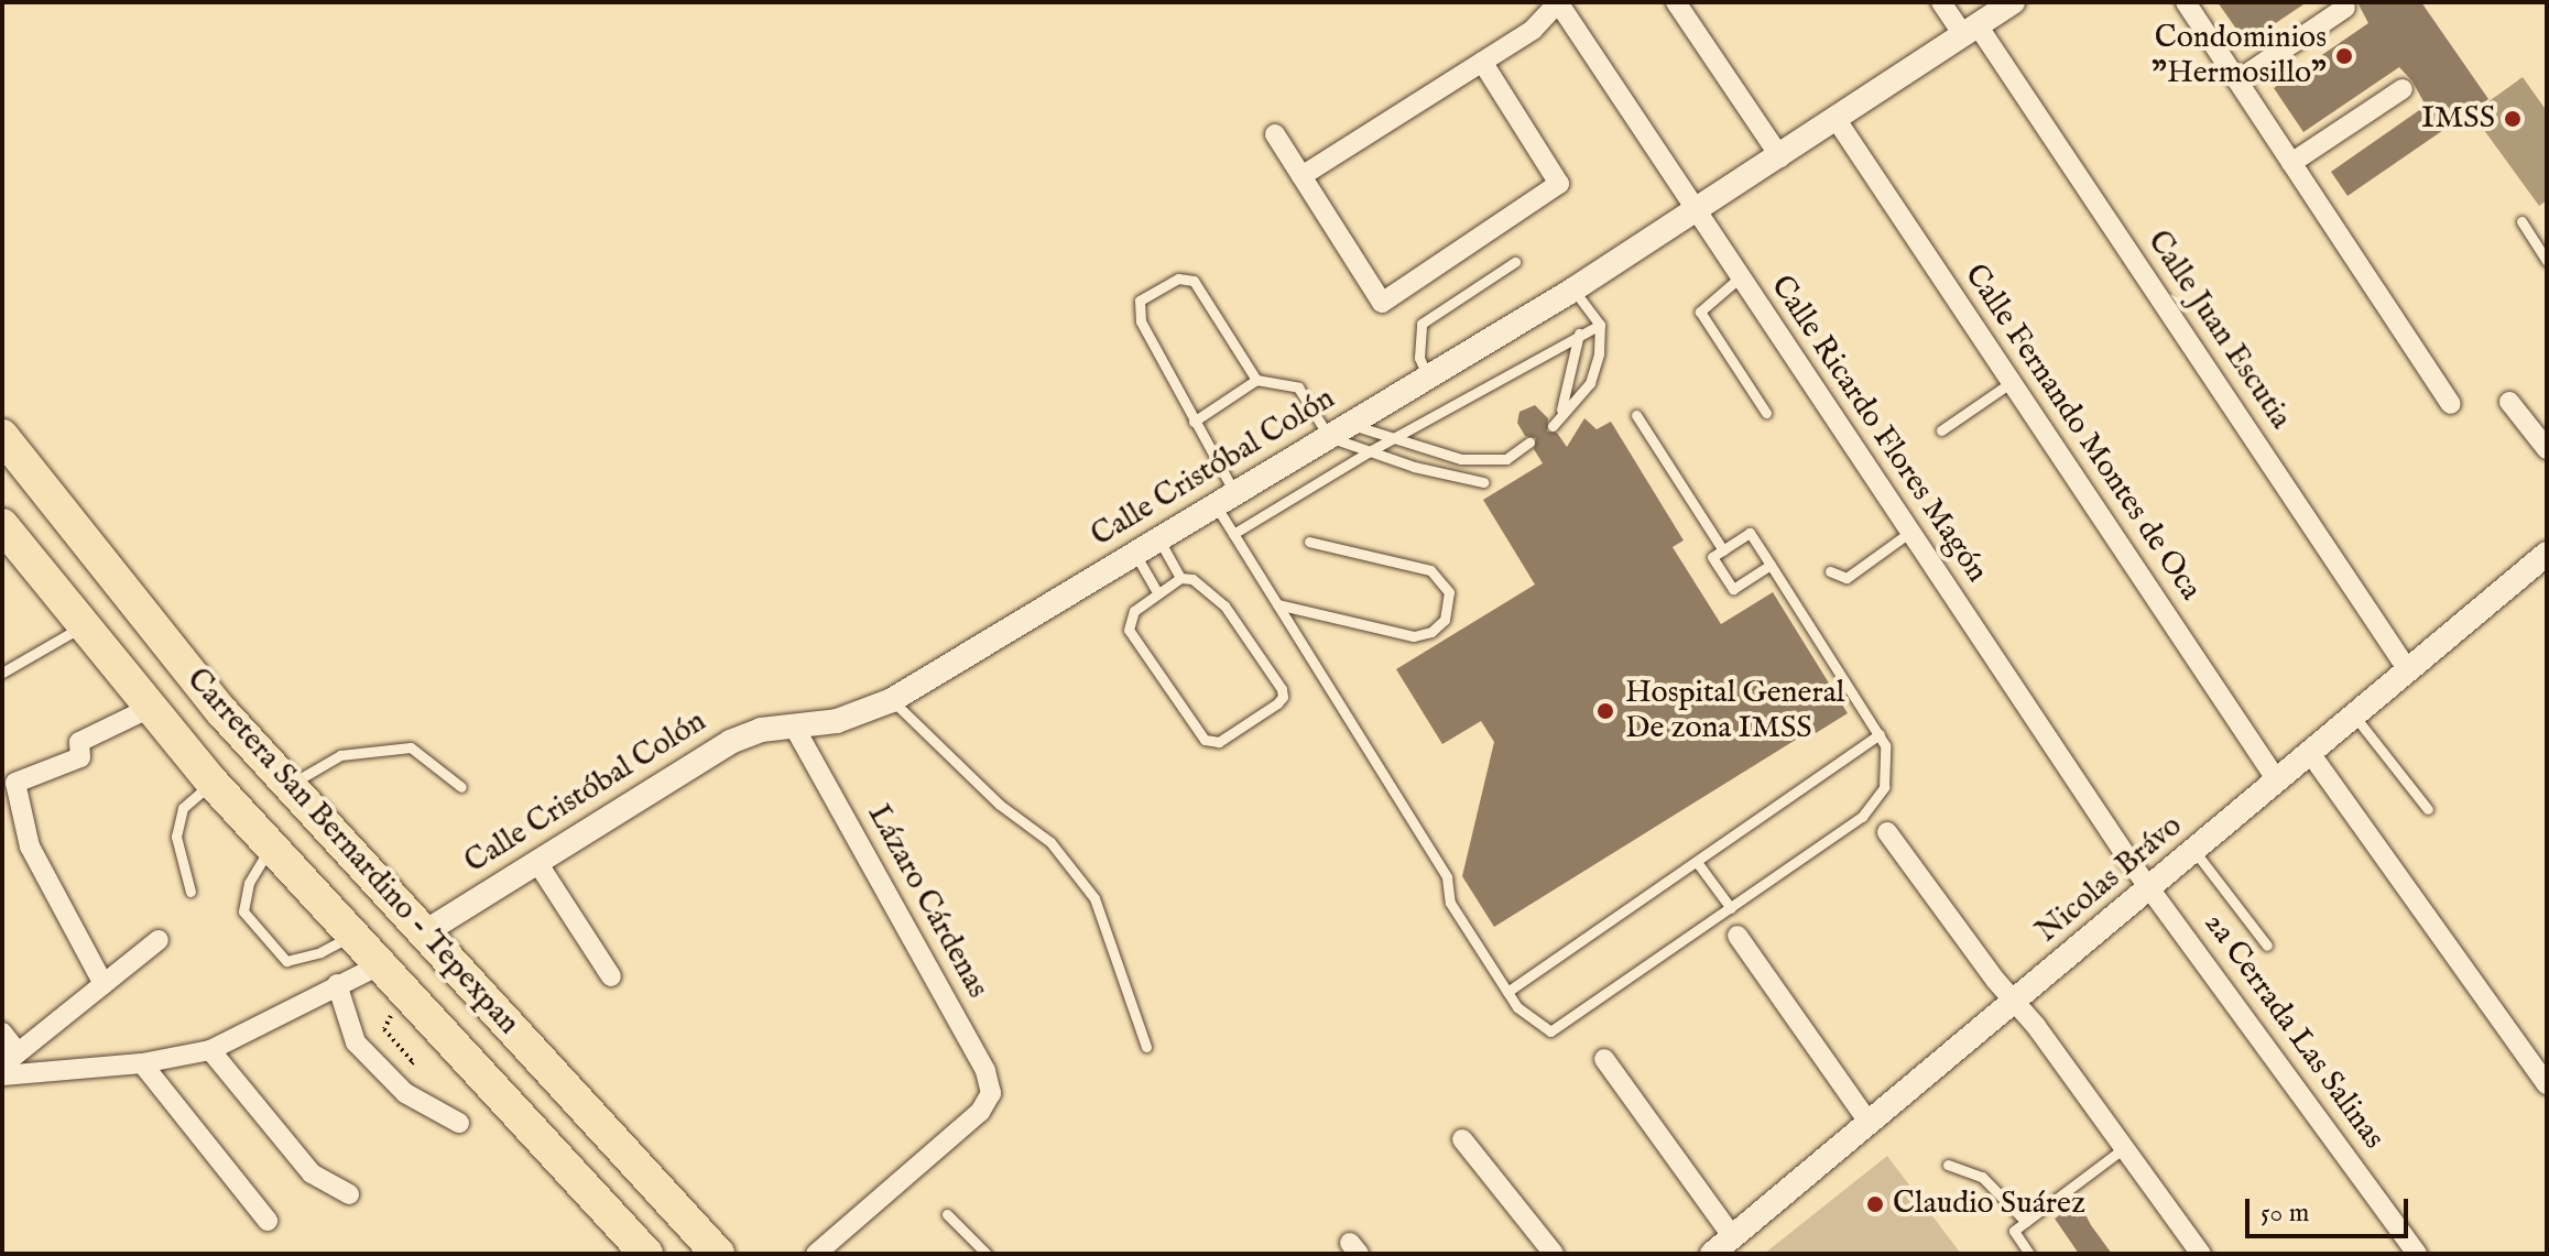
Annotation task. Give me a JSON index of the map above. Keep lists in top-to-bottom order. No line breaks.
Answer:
{"streets":{"highway":["Carretera San Bernardino - Tepexpan"],"street":["Calle Juan Escutia","Calle Ricardo Flores Magón","Calle Fernando Montes de Oca","Calle Cristóbal Colón","Nicolas Brávo","Lázaro Cárdenas","2a Cerrada Las Salinas"]},"crossings":[["Calle Juan Escutia","Calle Cristóbal Colón"],["Calle Juan Escutia","Nicolas Brávo"],["Calle Ricardo Flores Magón","Calle Cristóbal Colón"],["Calle Ricardo Flores Magón","Nicolas Brávo"],["Calle Ricardo Flores Magón","2a Cerrada Las Salinas"],["Calle Fernando Montes de Oca","Calle Cristóbal Colón"],["Calle Fernando Montes de Oca","Nicolas Brávo"],["Calle Cristóbal Colón","Carretera San Bernardino - Tepexpan"],["Calle Cristóbal Colón","Lázaro Cárdenas"],["Nicolas Brávo","2a Cerrada Las Salinas"]],"places":["Condominios \"Hermosillo\"","IMSS","Hospital General De zona IMSS","Claudio Suárez"],"scale_bar":"50 m"}
